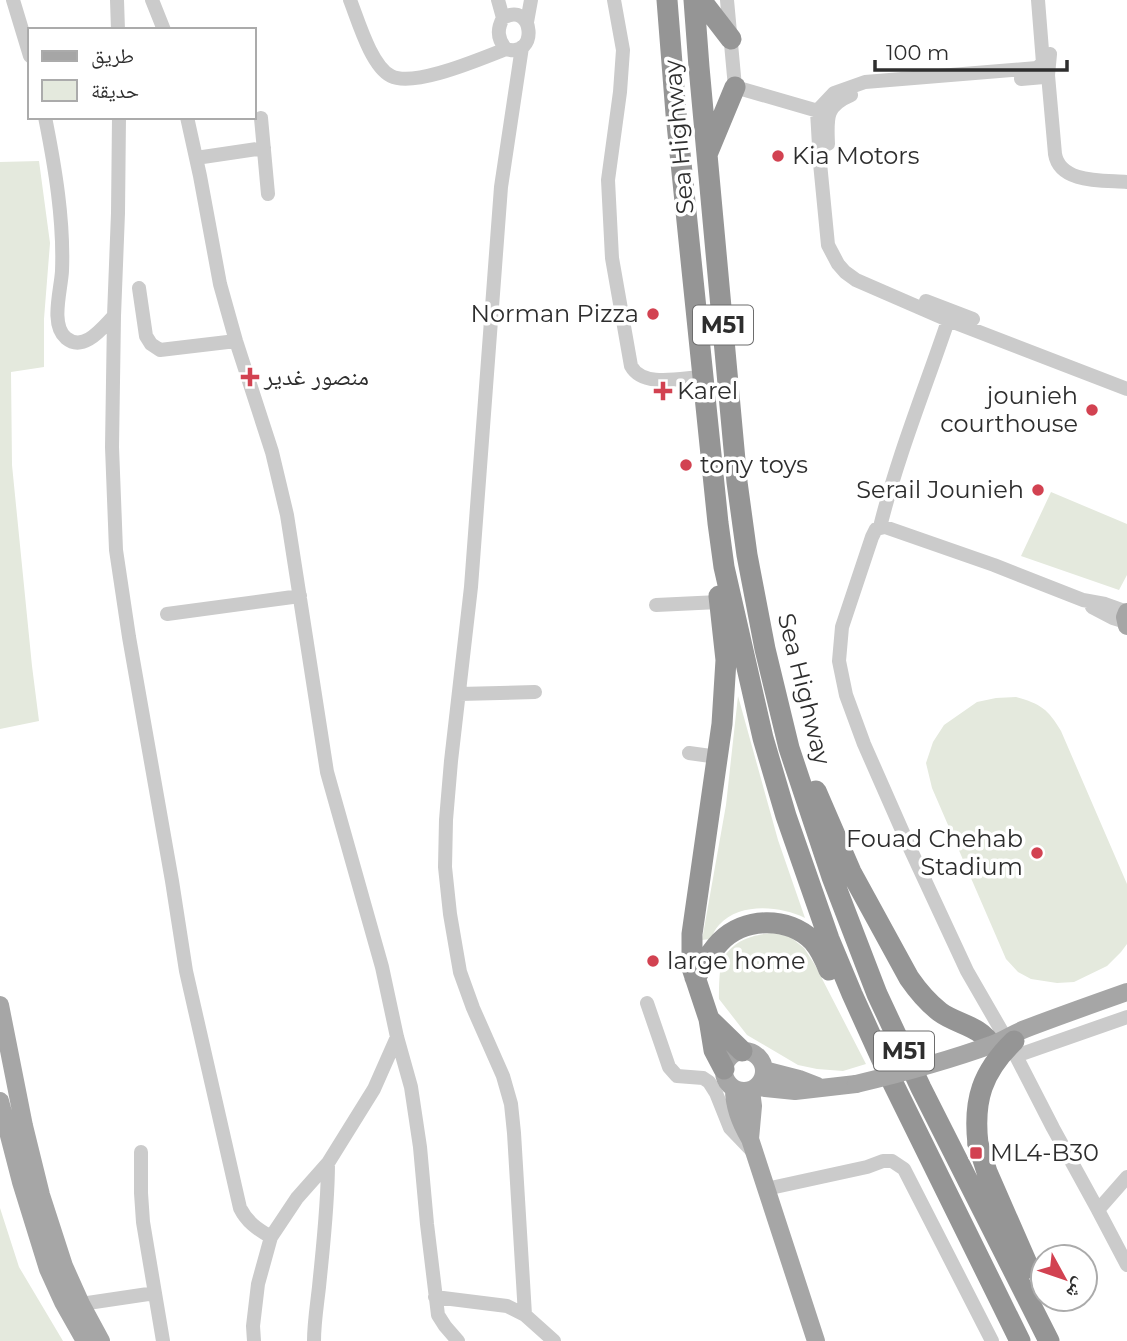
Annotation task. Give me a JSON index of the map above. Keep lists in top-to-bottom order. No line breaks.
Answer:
{"streets":{"highway":["Sea Highway","M51"]},"places":{"other":["Kia Motors","Norman Pizza","jounieh courthouse","tony toys","Serail Jounieh","Fouad Chehab Stadium","large home"],"health":["منصور غدير","Karel"],"transit":["ML4-B30"]},"legend":["طريق","حديقة"],"scale_bar":"100 m","north":"bottom right"}
